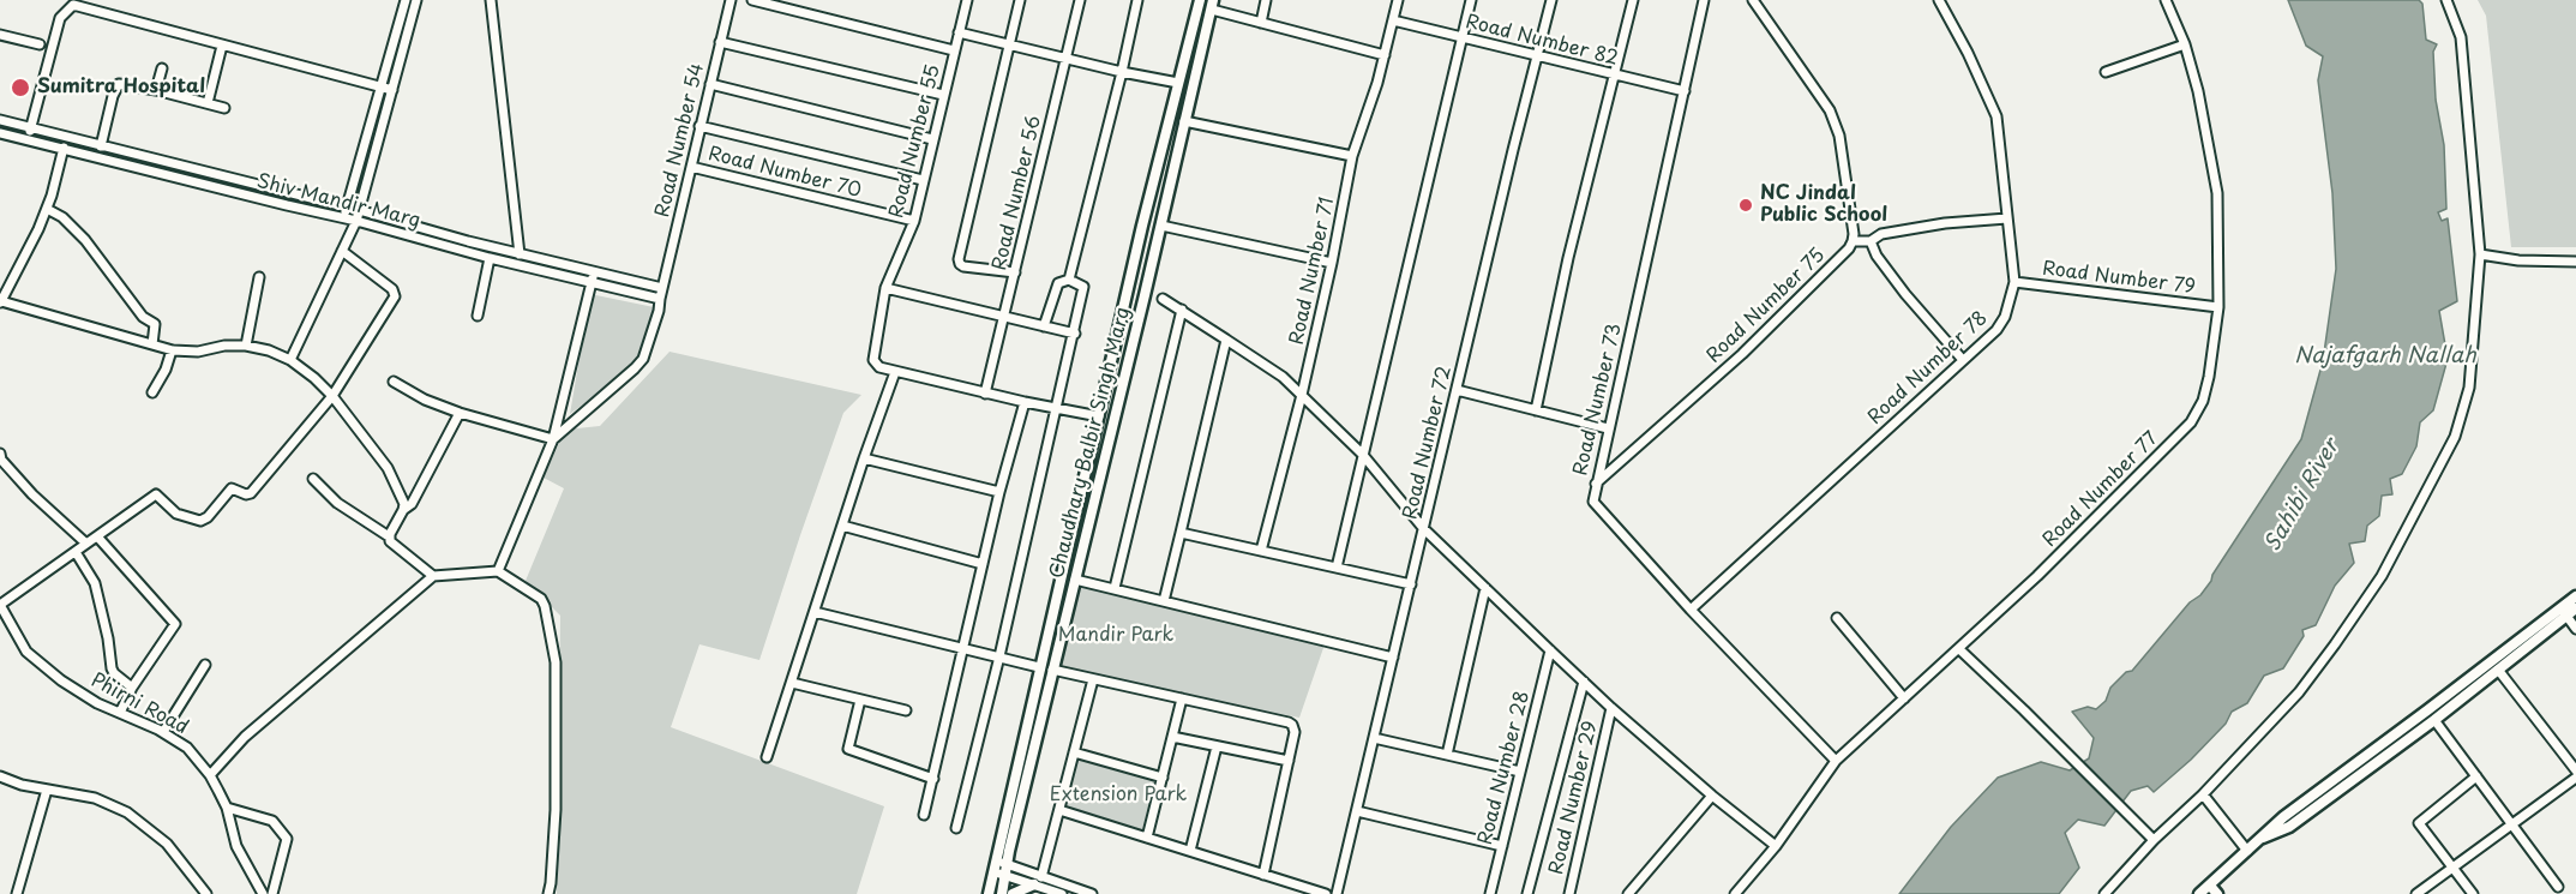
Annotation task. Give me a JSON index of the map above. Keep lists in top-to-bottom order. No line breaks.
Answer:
{"streets":{"street":["Road Number 82","Road Number 54","Road Number 55","Road Number 70","Road Number 56","Shiv Mandir Marg","Road Number 71","Road Number 79","Road Number 75","Road Number 78","Road Number 73","Chaudhary Balbir Singh Marg","Road Number 72","Road Number 77","Phirni Road","Road Number 28","Road Number 29"]},"crossings":[["Road Number 82","Road Number 71"],["Road Number 82","Road Number 73"],["Road Number 82","Road Number 72"],["Road Number 54","Road Number 70"],["Road Number 55","Road Number 70"],["Road Number 79","Road Number 78"],["Road Number 79","Road Number 77"],["Road Number 75","Road Number 73"],["Road Number 78","Road Number 73"],["Road Number 73","Road Number 77"]],"water":["Najafgarh Nallah","Sahibi River"],"parks":["Mandir Park","Extension Park"],"places":["Sumitra Hospital","NC Jindal Public School"]}
